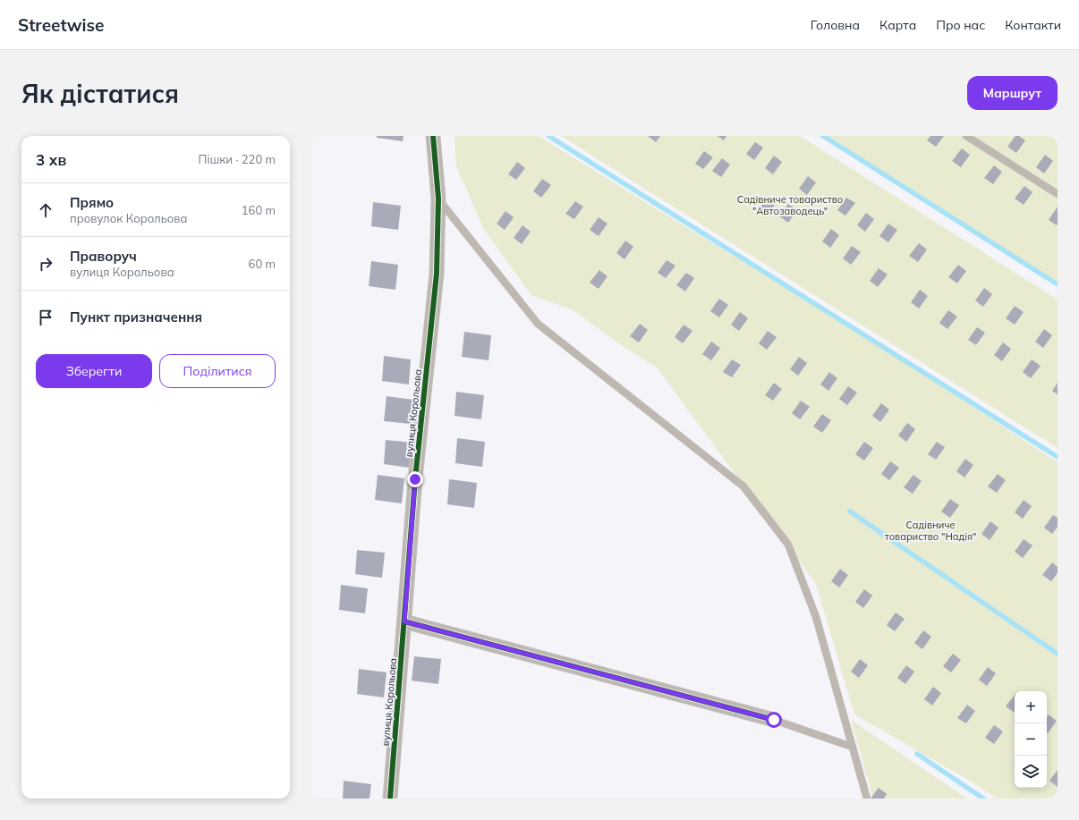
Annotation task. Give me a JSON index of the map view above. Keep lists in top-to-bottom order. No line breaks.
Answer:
{"streets":{"street":["вулиця Корольова"]},"parks":["Садівниче товариство \"Автозаводець\"","Садівниче товариство \"Надія\""],"page":{"header":"Streetwise","nav":["Головна","Карта","Про нас","Контакти"],"buttons":["Маршрут",["Зберегти","Поділитися"]],"title":"Як дістатися","heading":["3 хв","Пішки · 220 m"],"list":[["Прямо","провулок Корольова","160 m"],["Праворуч","вулиця Корольова","60 m"],"Пункт призначення"],"map_buttons":["+","−"]}}
